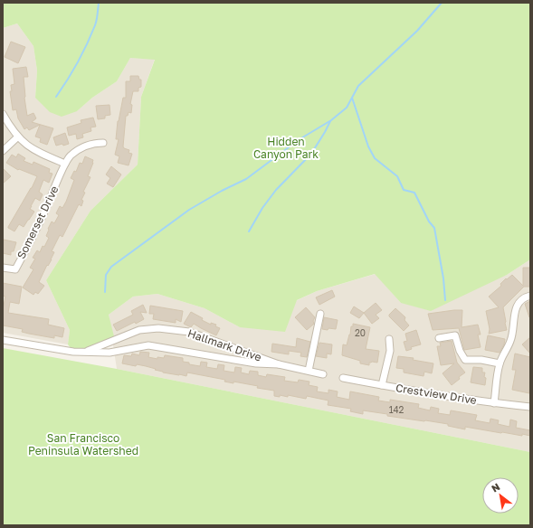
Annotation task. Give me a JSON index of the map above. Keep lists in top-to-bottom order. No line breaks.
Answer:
{"streets":{"street":["Somerset Drive","Hallmark Drive","Crestview Drive"]},"parks":["Hidden Canyon Park","San Francisco Peninsula Watershed"],"house_numbers":["20","142"],"north":"top left"}
